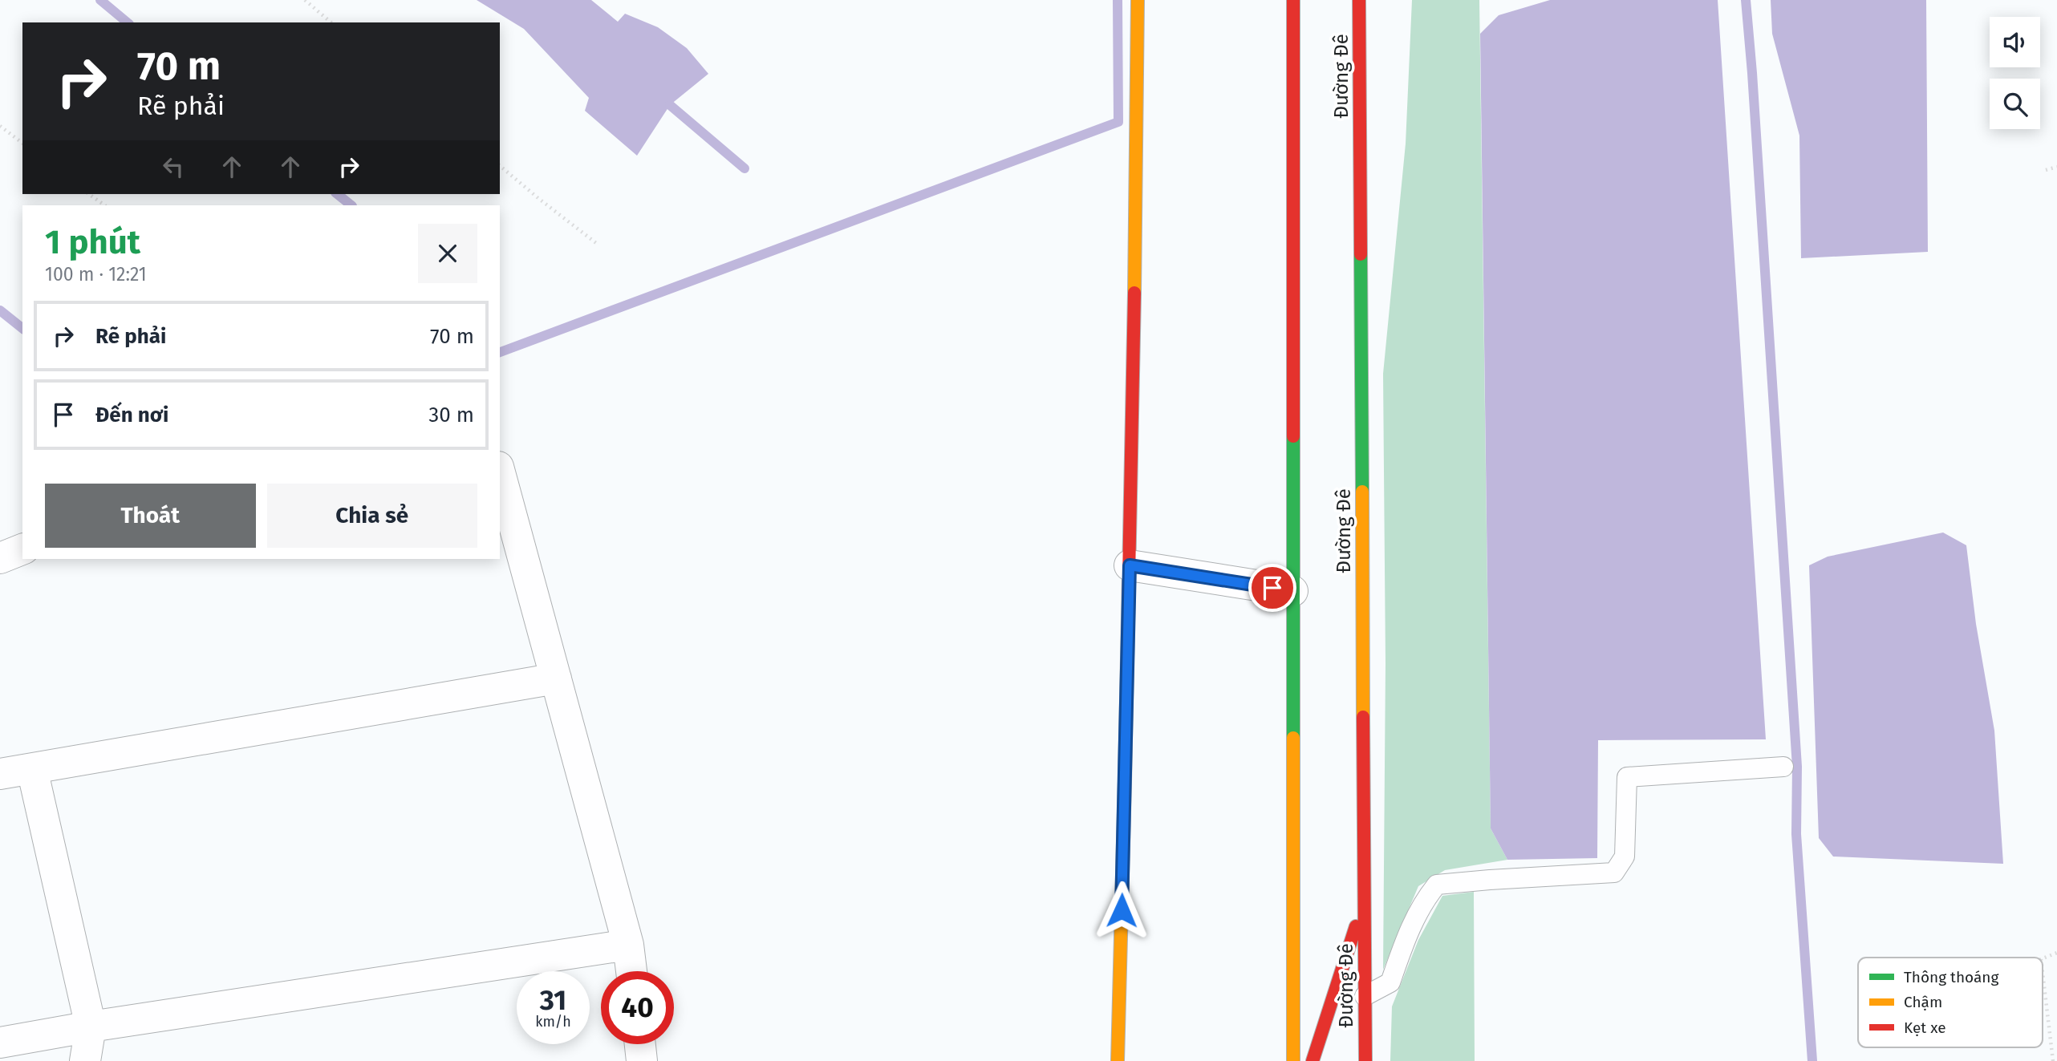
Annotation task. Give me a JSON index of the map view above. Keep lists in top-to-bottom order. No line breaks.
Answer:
{"streets":{"street":["Đường Đê"]},"legend":["Thông thoáng","Chậm","Kẹt xe"],"page":{"turn":["70 m","Rẽ phải"],"heading":["1 phút","100 m · 12:21"],"list":[{"name":"Rẽ phải","value":"70 m"},{"name":"Đến nơi","value":"30 m"}],"buttons":["Thoát","Chia sẻ"],"speed":"31 km/h","limit":"40"}}
